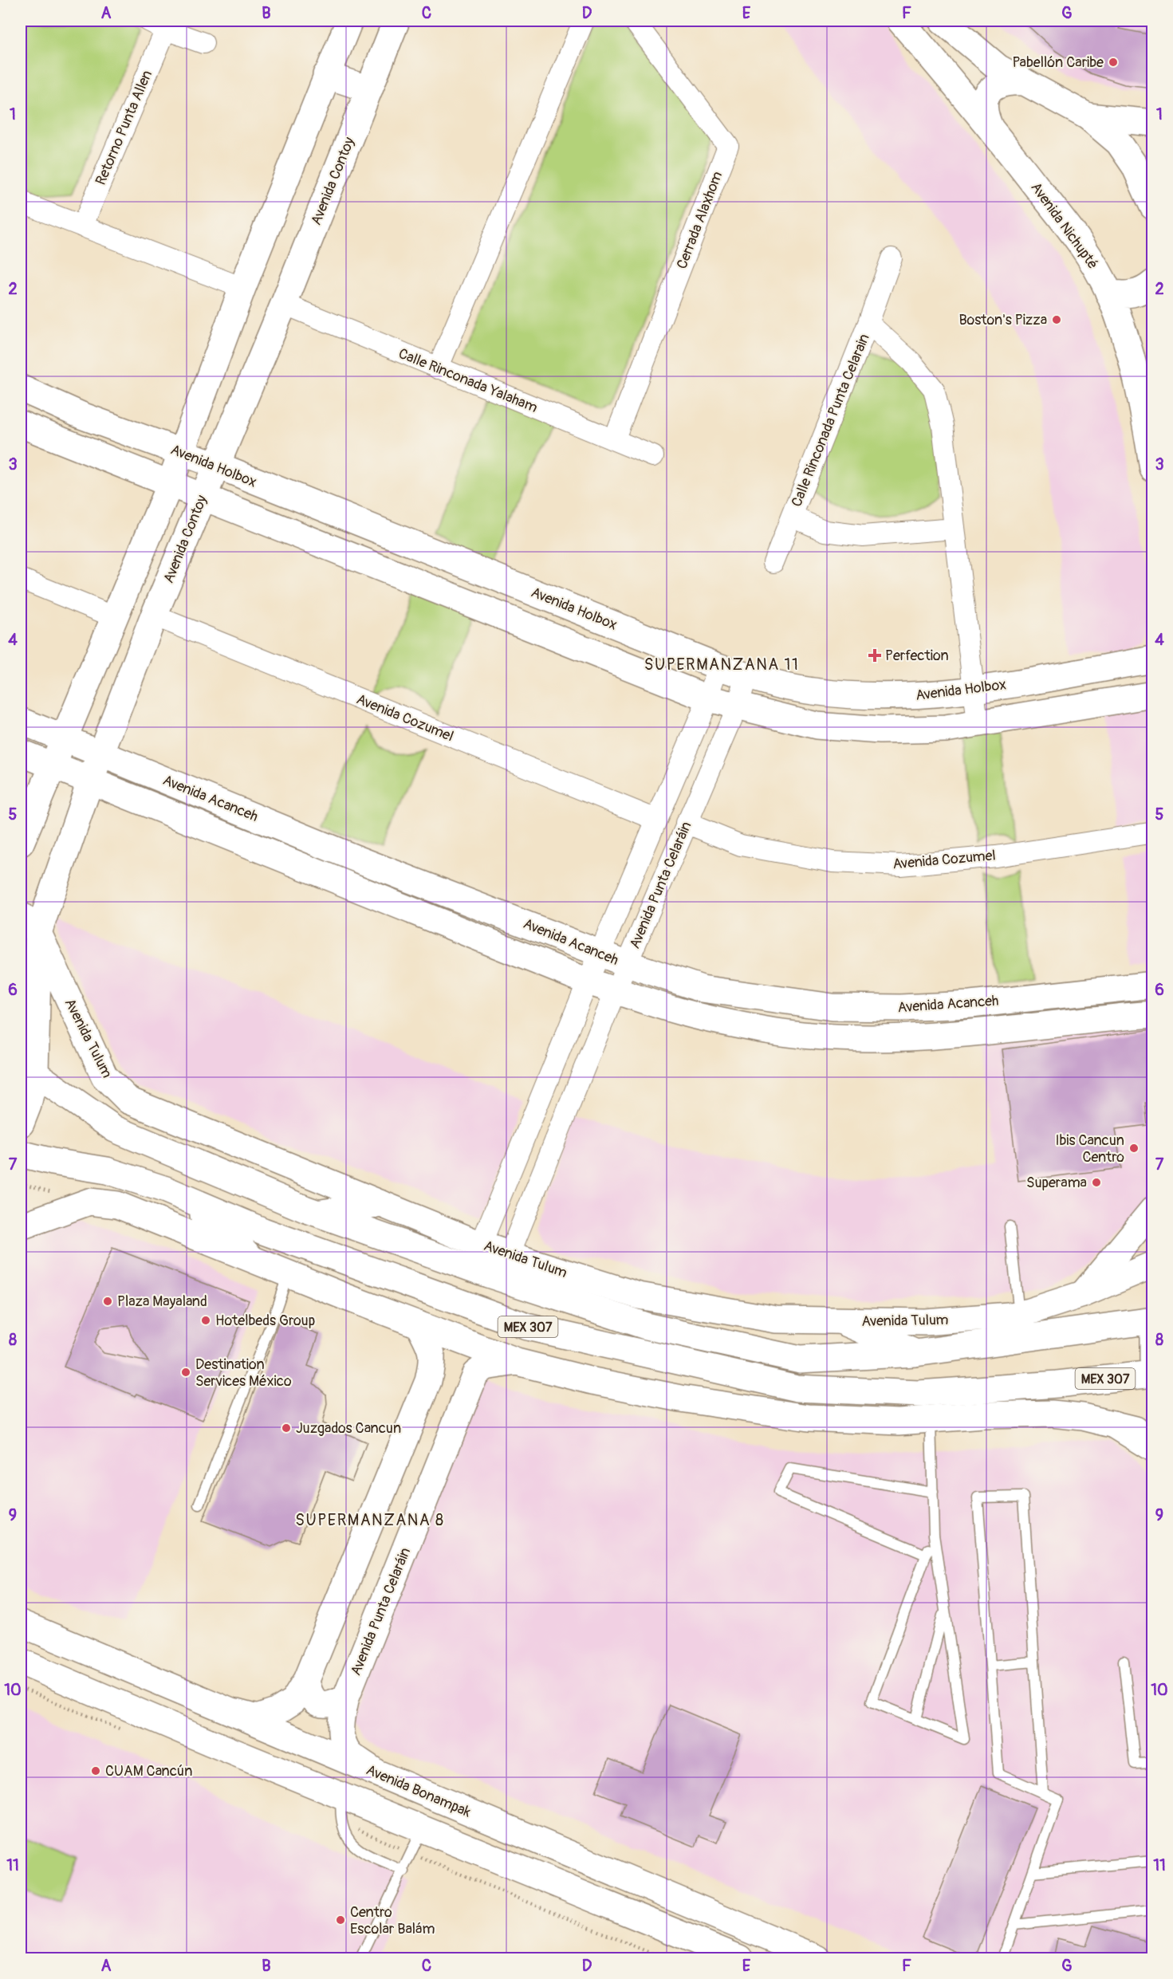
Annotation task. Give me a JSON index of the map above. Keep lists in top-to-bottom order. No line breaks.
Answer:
{"streets":{"street":["Retorno Punta Allen","Avenida Contoy","Cerrada Alaxhom","Avenida Nichupté","Calle Rinconada Yalaham","Calle Rinconada Punta Celarain","Avenida Holbox","Avenida Cozumel","Avenida Acanceh","Avenida Punta Celaráin","Avenida Tulum","MEX 307","Avenida Bonampak"]},"crossings":[["Avenida Contoy","Calle Rinconada Yalaham"],["Avenida Contoy","Avenida Holbox"],["Avenida Contoy","Avenida Cozumel"],["Avenida Contoy","Avenida Acanceh"],["Avenida Contoy","Avenida Tulum"],["Cerrada Alaxhom","Calle Rinconada Yalaham"],["Calle Rinconada Punta Celarain","Avenida Holbox"],["Avenida Holbox","Avenida Punta Celaráin"],["Avenida Cozumel","Avenida Punta Celaráin"],["Avenida Acanceh","Avenida Punta Celaráin"],["Avenida Punta Celaráin","Avenida Tulum"],["Avenida Punta Celaráin","Avenida Bonampak"]],"districts":["SUPERMANZANA 11","SUPERMANZANA 8"],"places":{"other":["Pabellón Caribe","Boston's Pizza","Ibis Cancun Centro","Superama","Plaza Mayaland","Hotelbeds Group","Destination Services México","Juzgados Cancun","CUAM Cancún","Centro Escolar Balám"],"health":["Perfection"]},"grid":{"columns":["A","B","C","D","E","F","G"],"rows":["1","2","3","4","5","6","7","8","9","10","11"]}}
